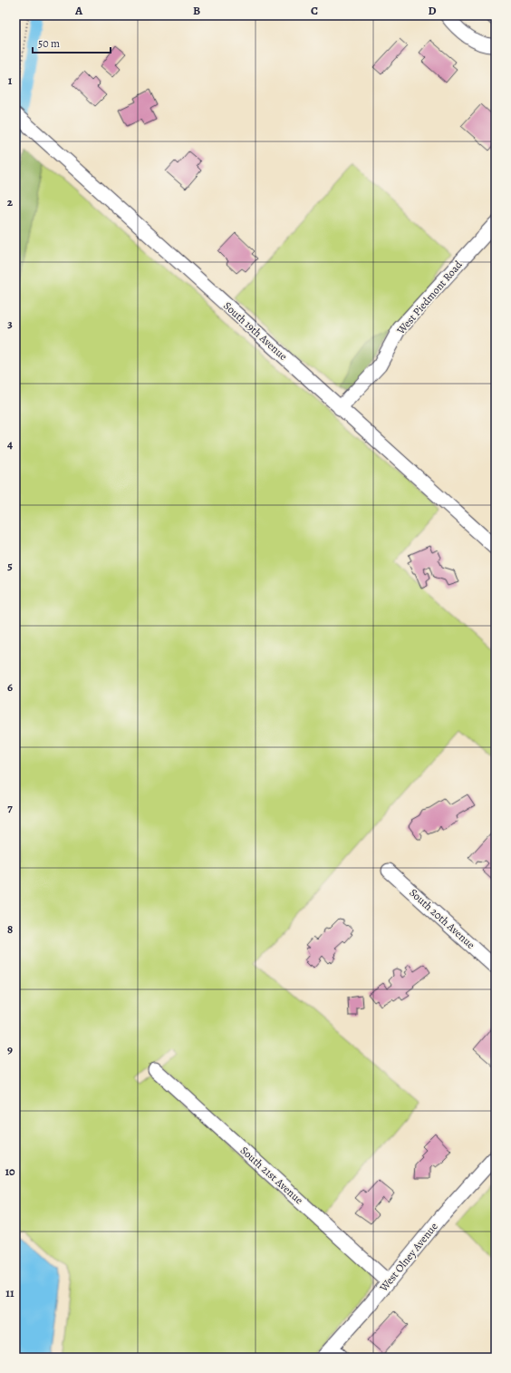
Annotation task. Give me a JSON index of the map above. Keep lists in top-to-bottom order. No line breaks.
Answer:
{"streets":{"street":["West Piedmont Road","South 19th Avenue","South 20th Avenue","South 21st Avenue","West Olney Avenue"]},"crossings":[["West Piedmont Road","South 19th Avenue"],["South 21st Avenue","West Olney Avenue"]],"scale_bar":"50 m","grid":{"columns":["A","B","C","D"],"rows":["1","2","3","4","5","6","7","8","9","10","11"]}}
